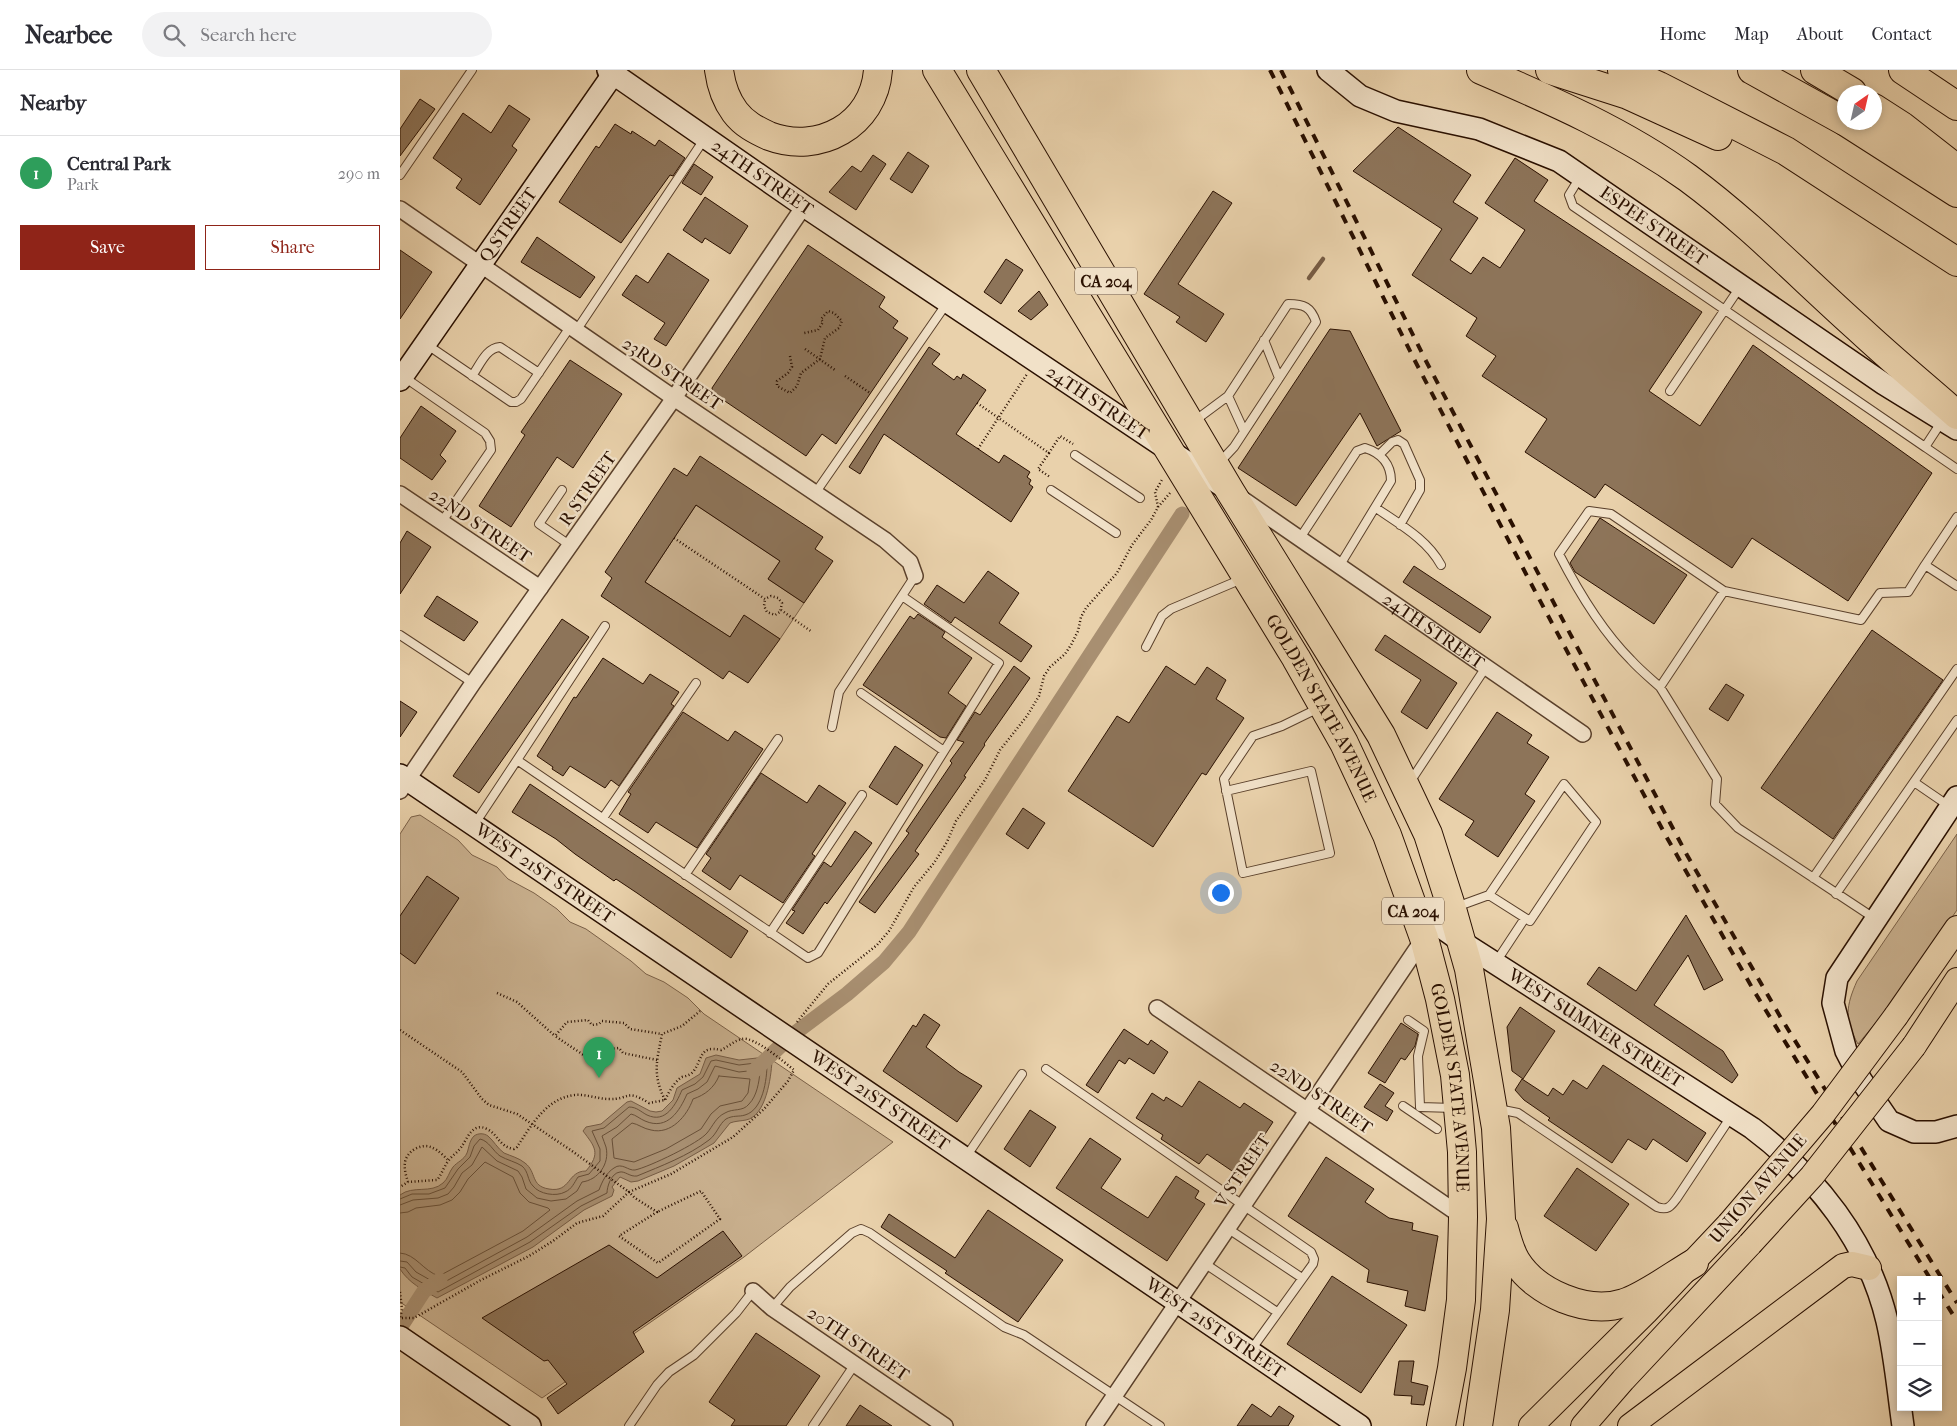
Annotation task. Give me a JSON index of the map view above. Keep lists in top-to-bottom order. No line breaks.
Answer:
{"streets":{"highway":["CA 204","GOLDEN STATE AVENUE"],"main road":["UNION AVENUE"],"street":["24TH STREET","Q STREET","ESPEE STREET","23RD STREET","R STREET","22ND STREET","WEST 21ST STREET","WEST SUMNER STREET","V STREET","20TH STREET"]},"crossings":[["24TH STREET","Q STREET"],["24TH STREET","R STREET"],["24TH STREET","GOLDEN STATE AVENUE"],["Q STREET","23RD STREET"],["23RD STREET","R STREET"],["R STREET","22ND STREET"],["R STREET","WEST 21ST STREET"],["22ND STREET","GOLDEN STATE AVENUE"],["22ND STREET","V STREET"],["GOLDEN STATE AVENUE","WEST SUMNER STREET"],["GOLDEN STATE AVENUE","V STREET"],["WEST 21ST STREET","V STREET"]],"north":"top right","page":{"header":"Nearbee","search":"Search here","nav":["Home","Map","About","Contact"],"heading":"Nearby","list":[{"mark":"1","name":"Central Park","note":"Park","value":"290 m"}],"buttons":["Save","Share"],"pins":"1","map_buttons":["+","−"]}}
